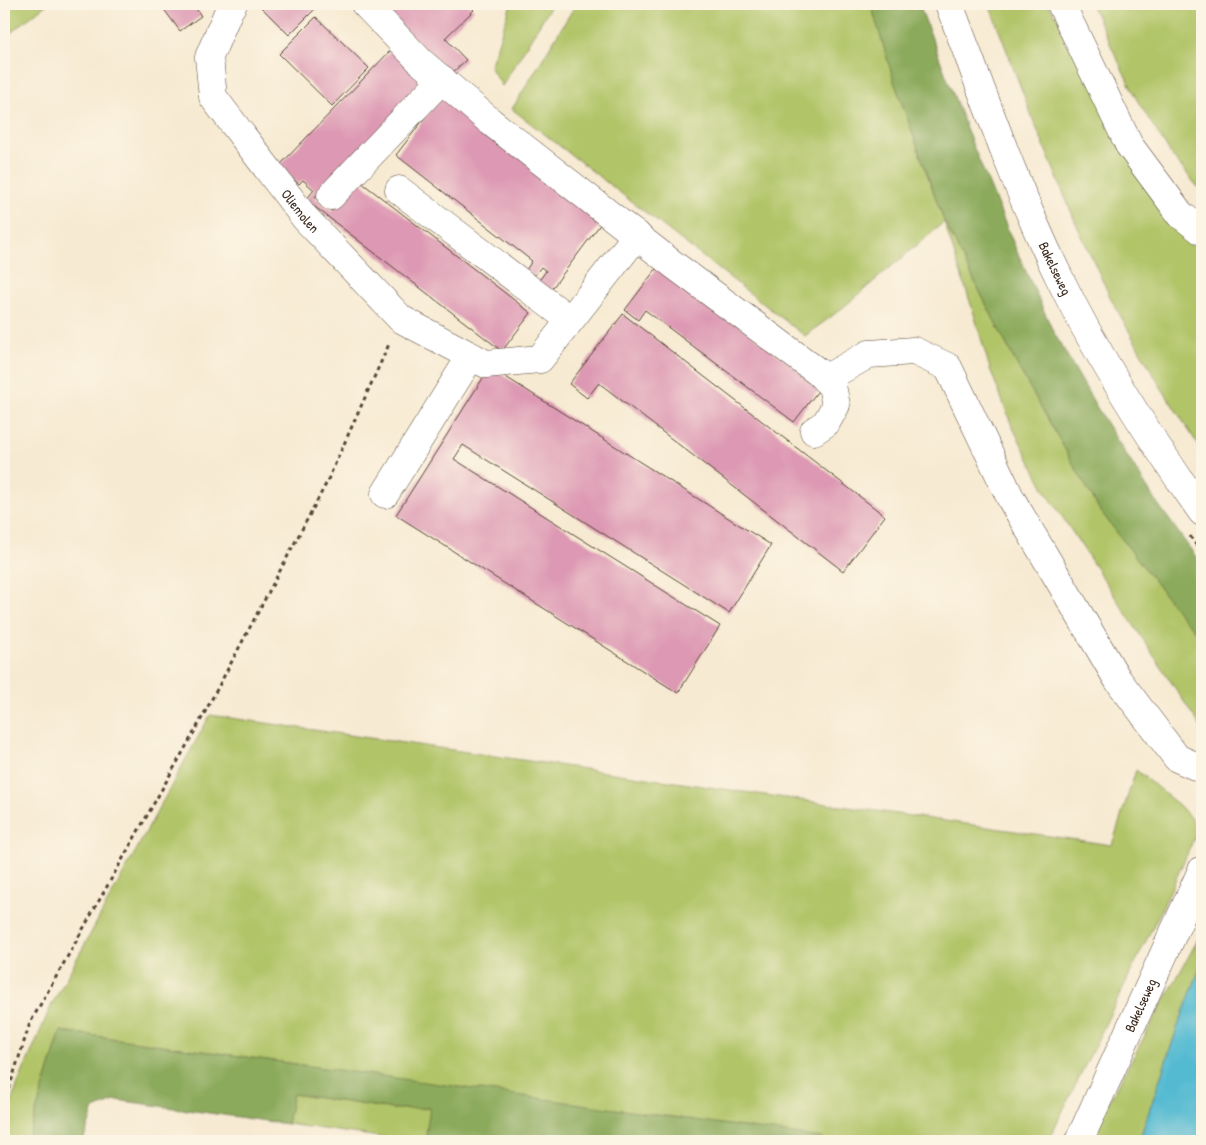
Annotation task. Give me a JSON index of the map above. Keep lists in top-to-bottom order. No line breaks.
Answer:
{"streets":{"street":["Oliemolen","Bakelseweg"]}}
